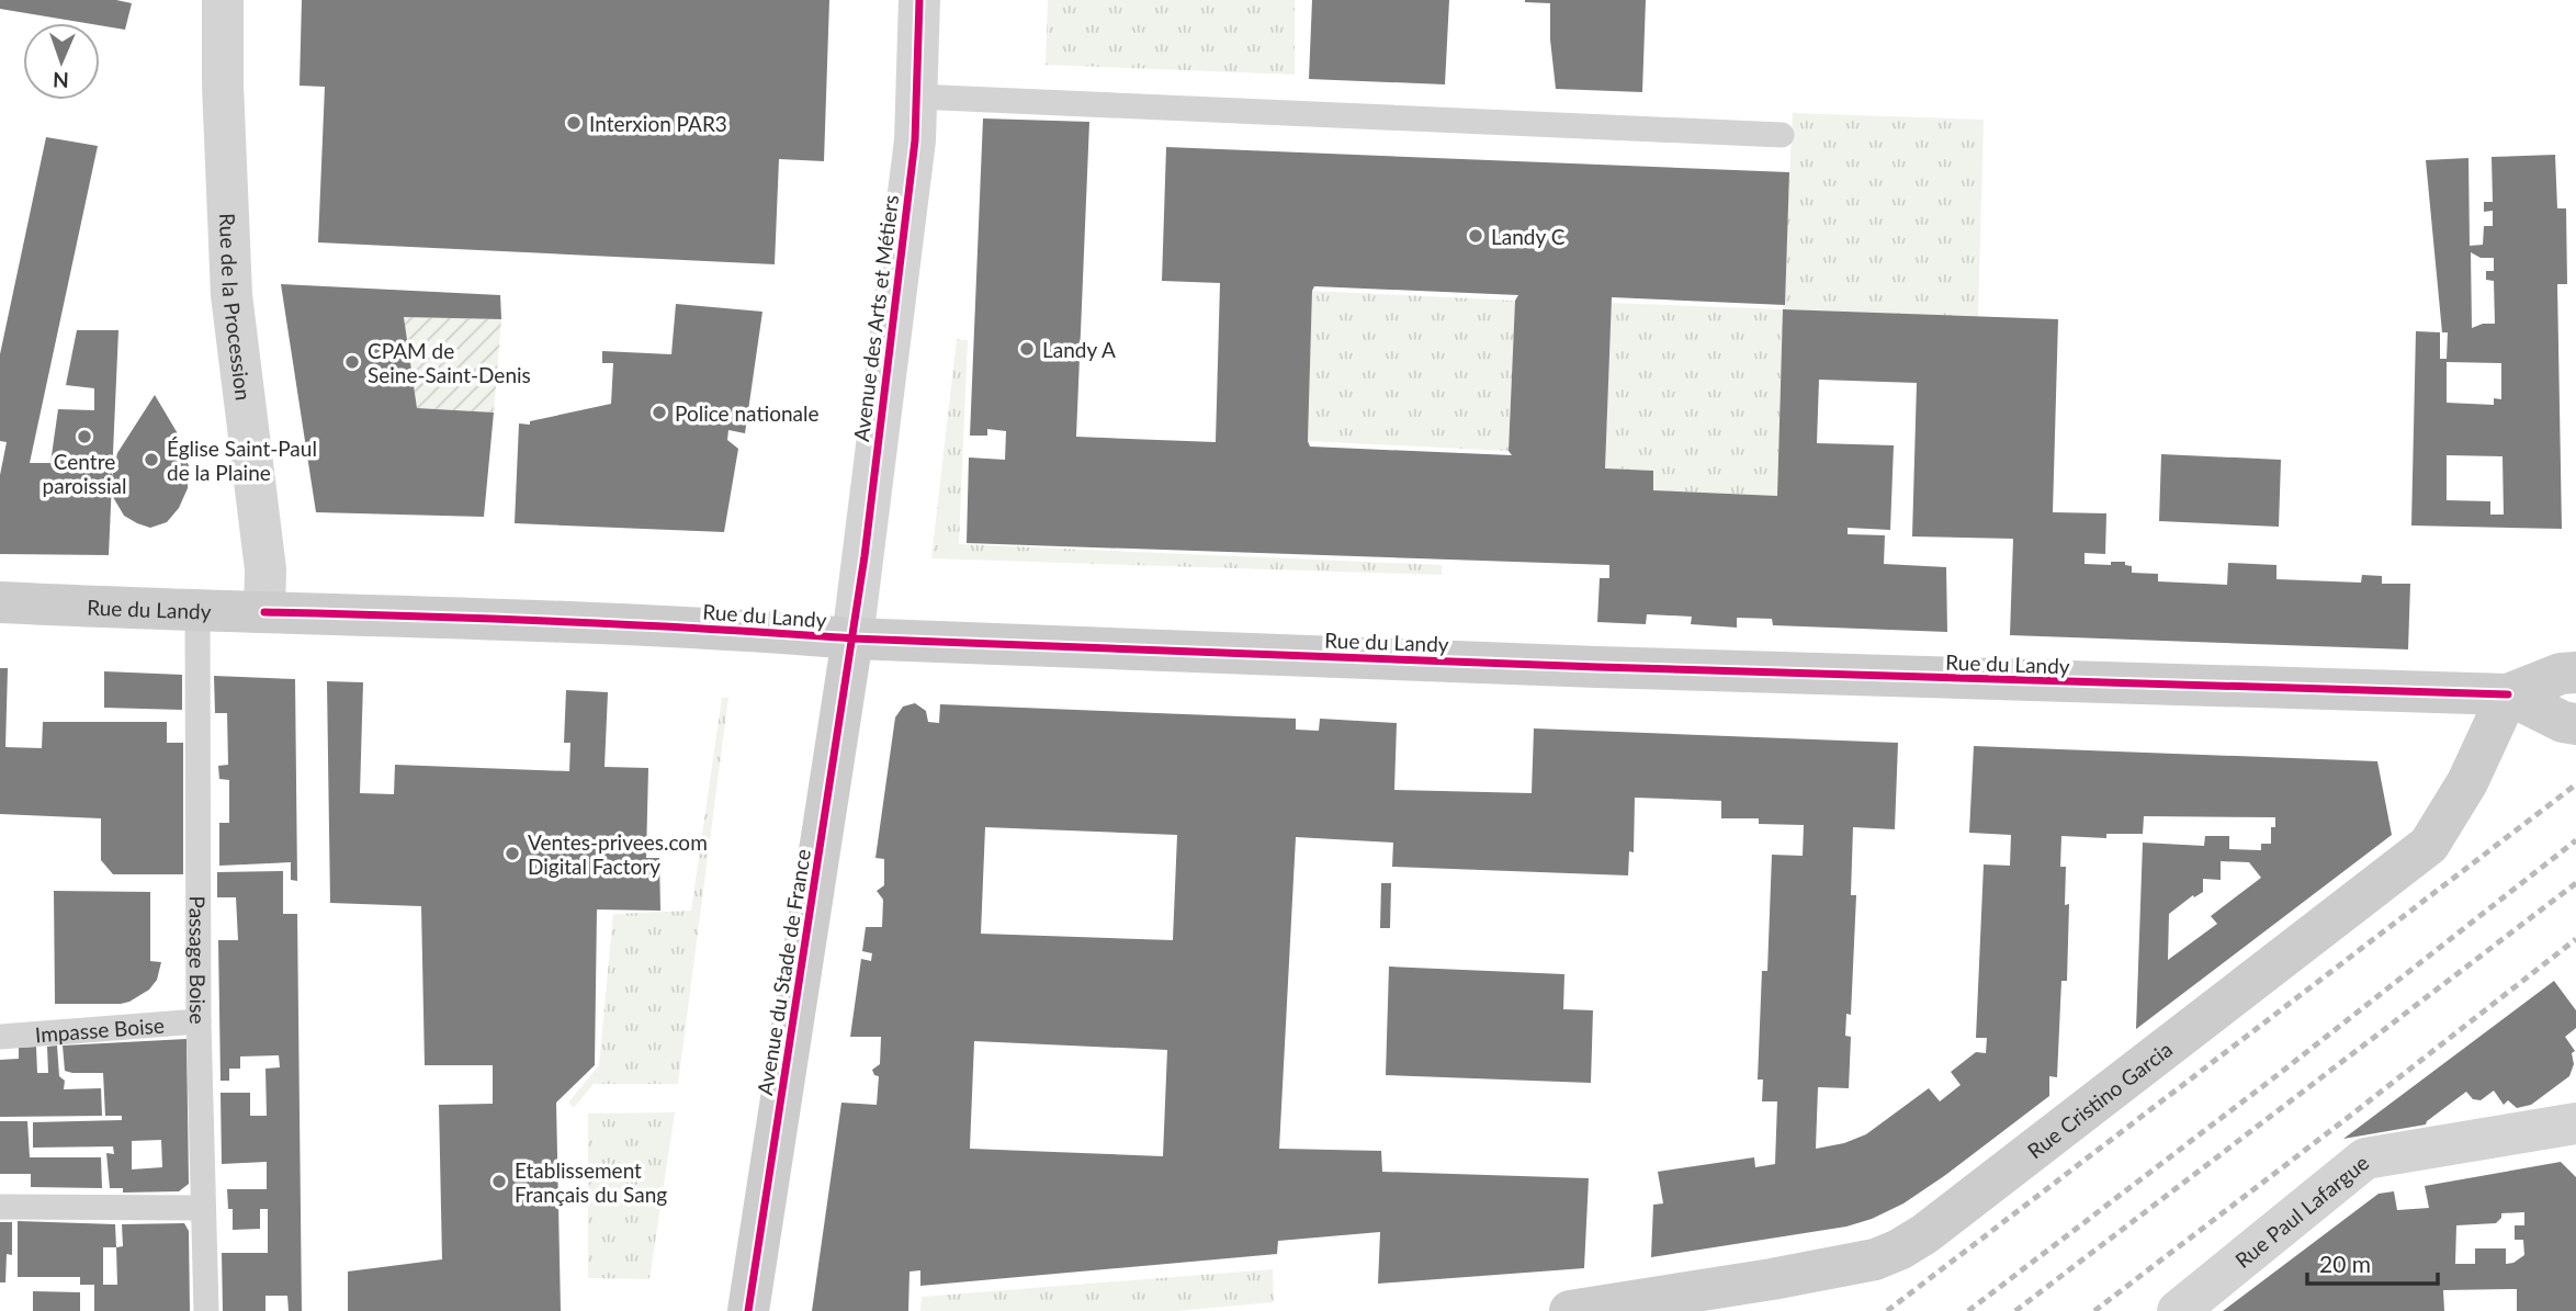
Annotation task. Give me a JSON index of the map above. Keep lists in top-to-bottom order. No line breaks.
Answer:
{"streets":{"main road":["Rue du Landy","Avenue du Stade de France","Rue Cristino Garcia"],"street":["Rue de la Procession","Avenue des Arts et Métiers","Rue Paul Lafargue"],"lane":["Passage Boise","Impasse Boise"]},"crossings":[["Rue de la Procession","Rue du Landy"],["Avenue des Arts et Métiers","Rue du Landy"],["Avenue des Arts et Métiers","Avenue du Stade de France"],["Rue du Landy","Passage Boise"],["Rue du Landy","Avenue du Stade de France"],["Rue du Landy","Rue Cristino Garcia"],["Passage Boise","Impasse Boise"]],"places":["Interxion PAR3","Landy C","Landy A","CPAM de Seine-Saint-Denis","Police nationale","Centre paroissial","Église Saint-Paul de la Plaine","Ventes-privees.com Digital Factory","Etablissement Français du Sang"],"scale_bar":"20 m","north":"bottom"}
